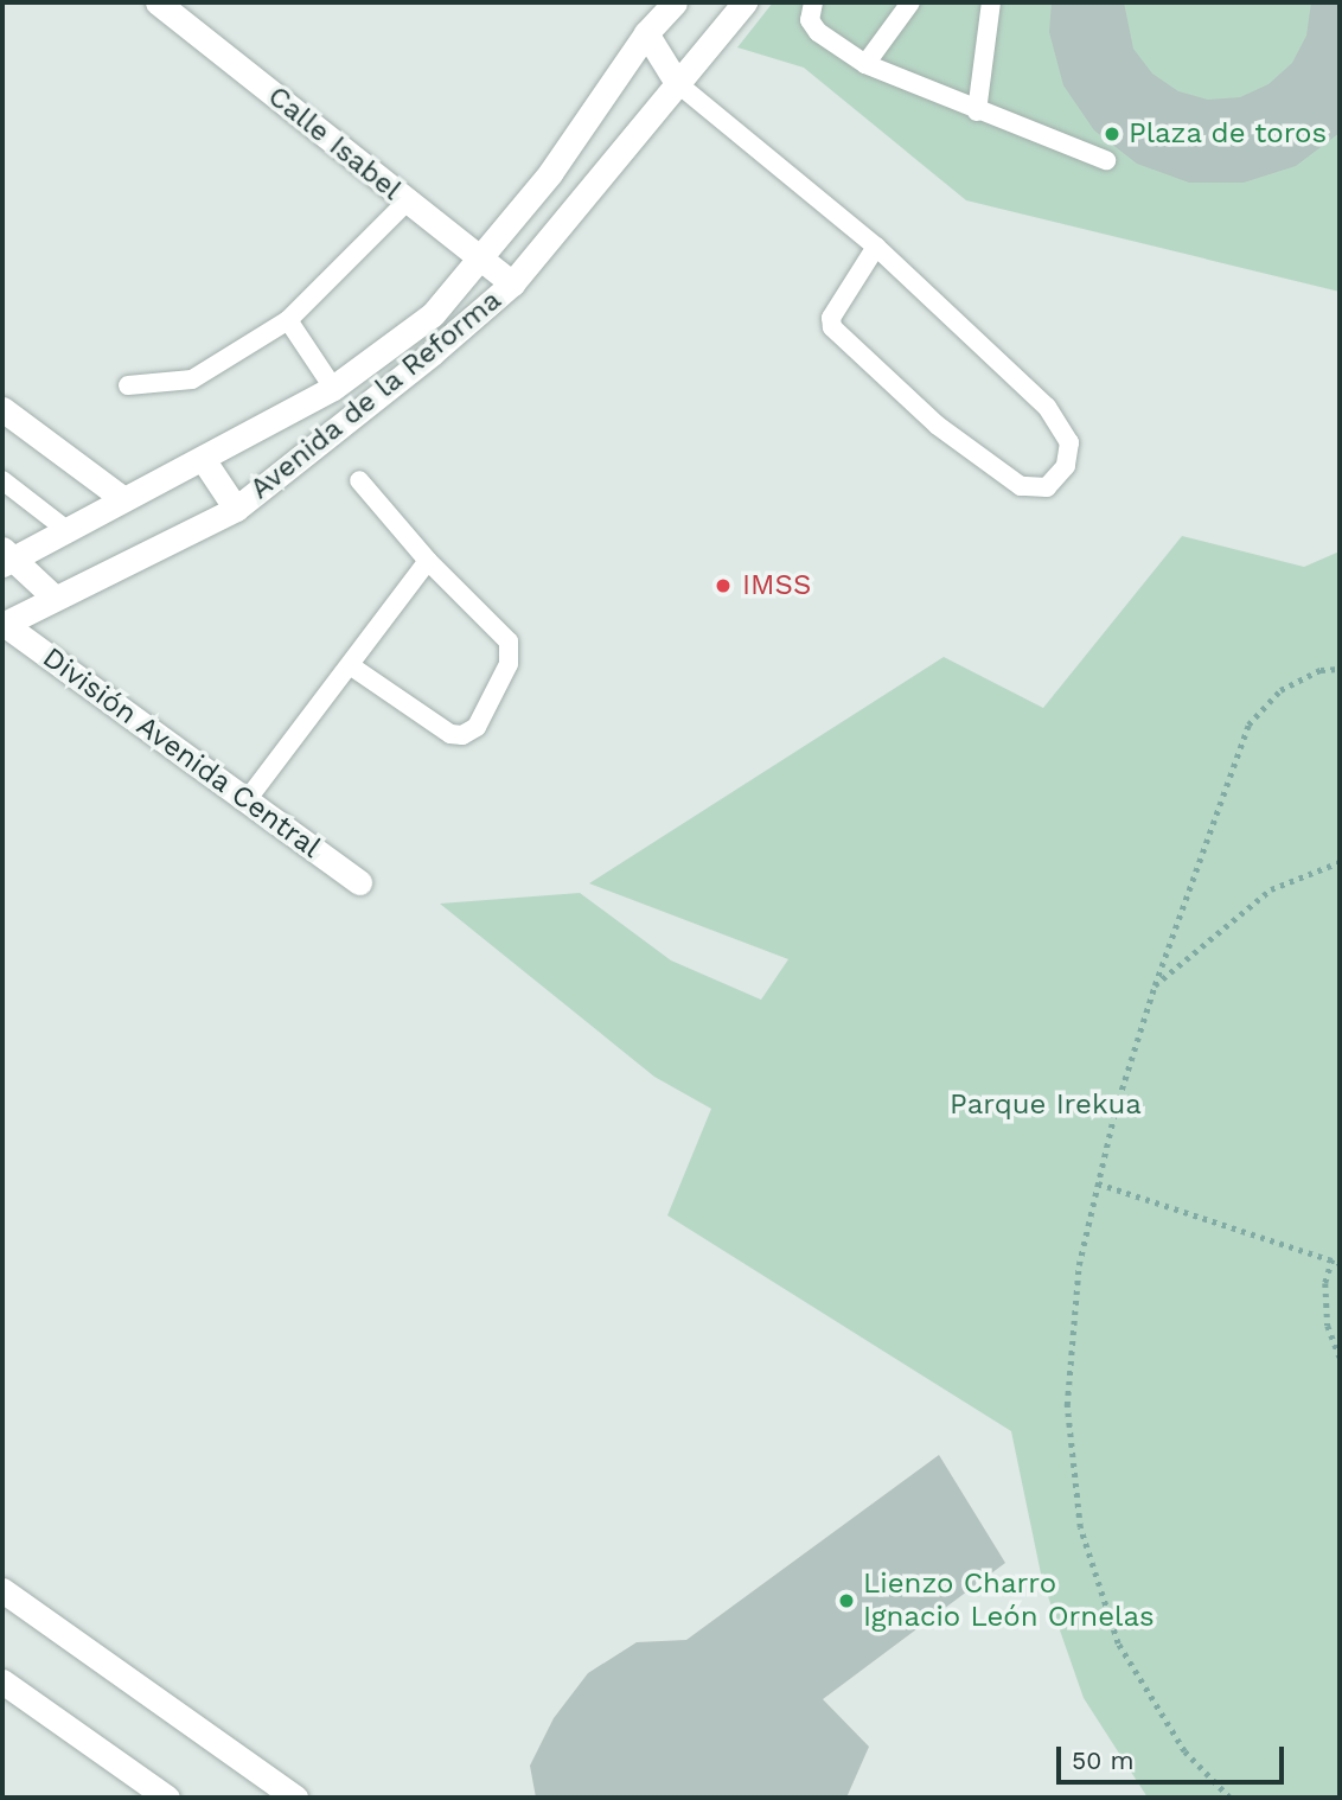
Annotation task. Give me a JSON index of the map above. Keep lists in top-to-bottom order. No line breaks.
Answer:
{"streets":{"main road":["Calle Isabel","Avenida de la Reforma","División Avenida Central"]},"crossings":[["Calle Isabel","Avenida de la Reforma"],["Avenida de la Reforma","División Avenida Central"]],"parks":["Parque Irekua"],"places":["Plaza de toros","IMSS","Lienzo Charro Ignacio León Ornelas"],"scale_bar":"50 m"}
